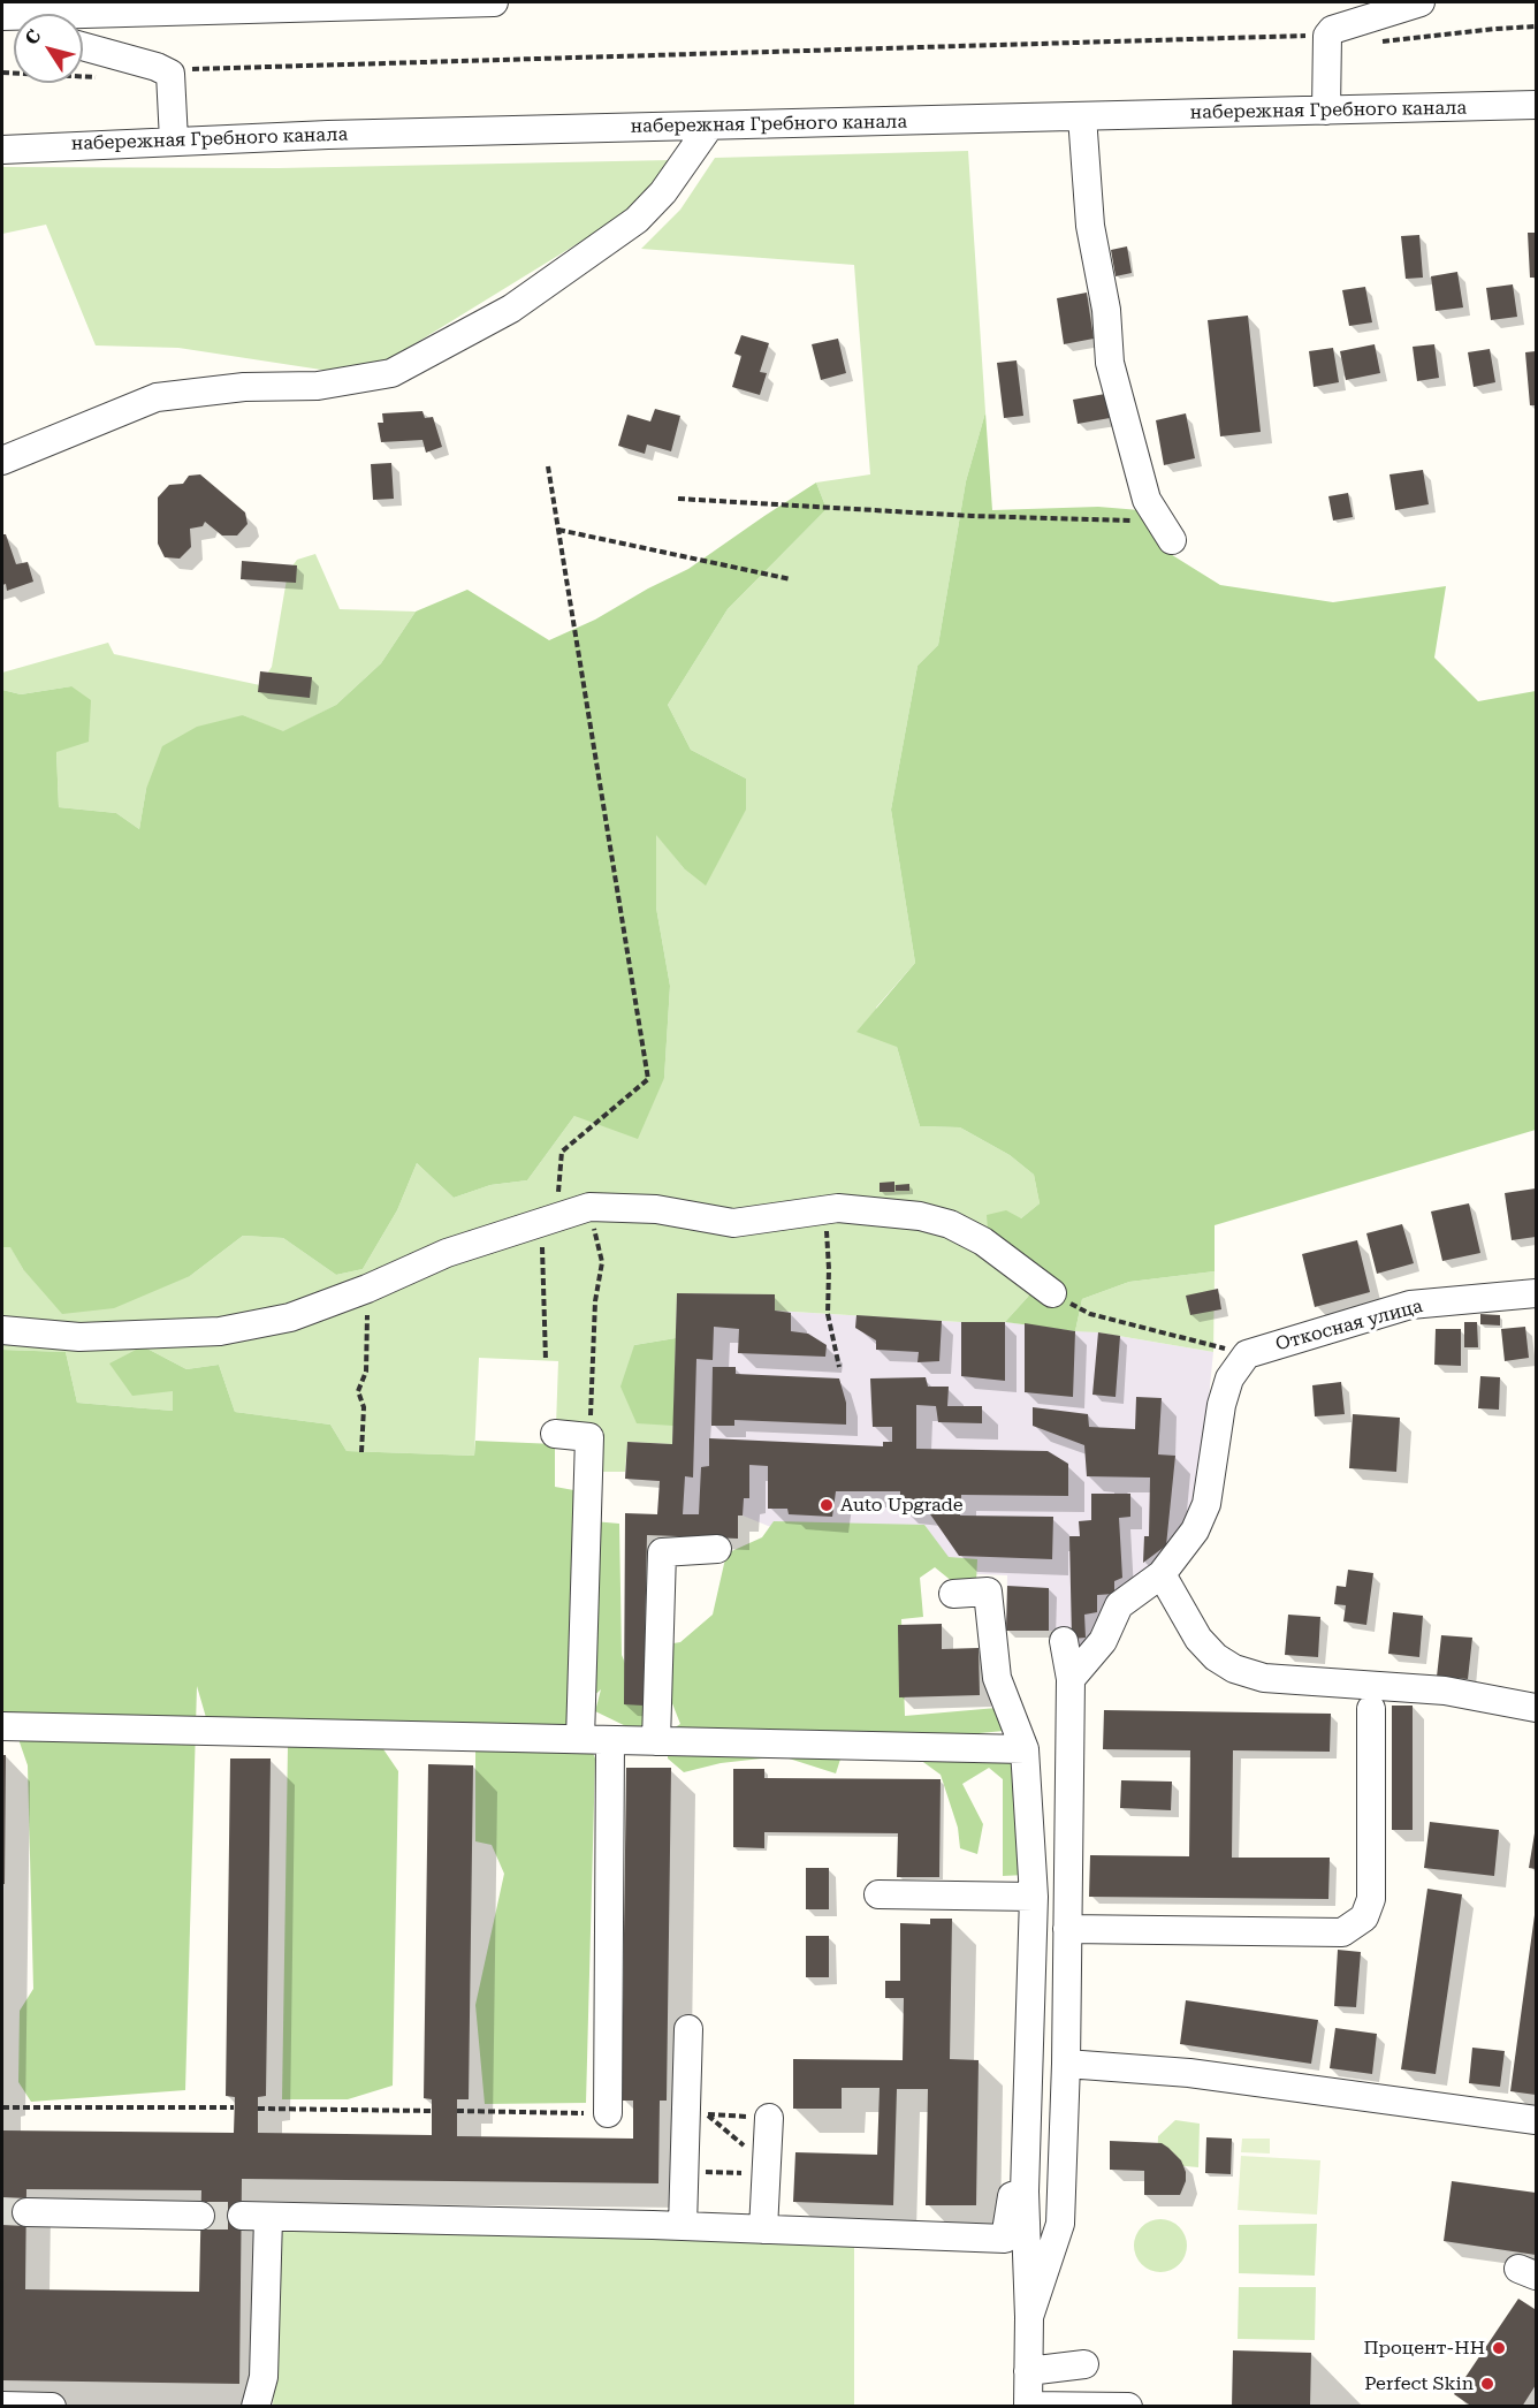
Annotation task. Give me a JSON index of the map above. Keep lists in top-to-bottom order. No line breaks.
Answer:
{"streets":{"street":["набережная Гребного канала","Откосная улица"]},"places":["Auto Upgrade","Процент-НН","Perfect Skin"],"north":"top left"}
